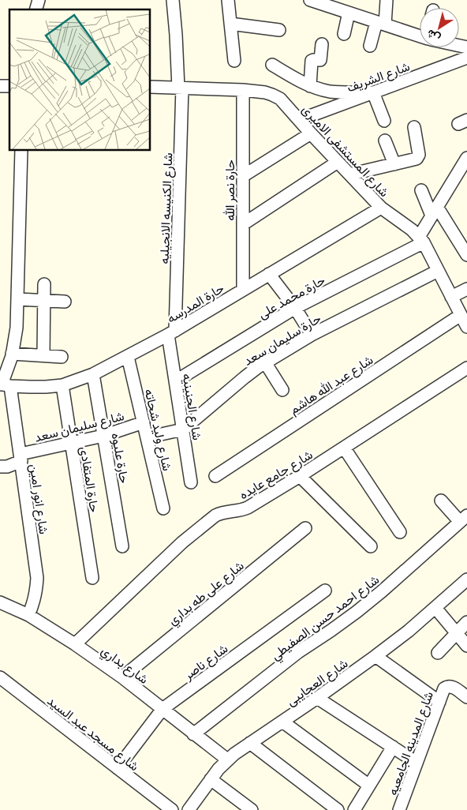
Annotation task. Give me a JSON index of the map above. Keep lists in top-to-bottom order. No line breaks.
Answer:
{"streets":{"street":["شارع الشريف","شارع المستشفى الاميرى","حارة نصر الله","شارع الكنيسه الانجيليه","حارة محمد على","حارة المدرسه","حارة سليمان سعد","شارع عبد الله هاشم","شارع الجنينيه","شارع سليمان سعد","شارع وليد شحاته","حارة عليوه","شارع جامع عايده","حارة المتفادى","شارع انور امين","شارع على طه بداري","شارع احمد حسن الصفيطي","شارع ناصر","شارع بداري","شارع العجايبى","شارع مسجد عبد السيد","شارع المدينه الجامعيه"]},"crossings":[["شارع الشريف","شارع المستشفى الاميرى"],["شارع المستشفى الاميرى","حارة نصر الله"],["شارع المستشفى الاميرى","شارع الكنيسه الانجيليه"],["شارع المستشفى الاميرى","حارة محمد على"],["شارع المستشفى الاميرى","حارة المدرسه"],["شارع المستشفى الاميرى","حارة سليمان سعد"],["شارع المستشفى الاميرى","شارع عبد الله هاشم"],["حارة نصر الله","حارة المدرسه"],["شارع الكنيسه الانجيليه","حارة المدرسه"],["شارع الكنيسه الانجيليه","شارع الجنينيه"],["حارة محمد على","شارع الجنينيه"],["حارة المدرسه","شارع الجنينيه"],["حارة المدرسه","شارع وليد شحاته"],["حارة المدرسه","حارة عليوه"],["حارة المدرسه","حارة المتفادى"],["حارة المدرسه","شارع انور امين"],["حارة سليمان سعد","شارع الجنينيه"],["حارة سليمان سعد","شارع وليد شحاته"],["شارع سليمان سعد","شارع وليد شحاته"],["شارع سليمان سعد","حارة عليوه"],["شارع سليمان سعد","حارة المتفادى"],["شارع سليمان سعد","شارع انور امين"],["شارع جامع عايده","شارع بداري"],["شارع انور امين","شارع بداري"],["شارع على طه بداري","شارع بداري"],["شارع احمد حسن الصفيطي","شارع بداري"],["شارع ناصر","شارع بداري"],["شارع ناصر","شارع مسجد عبد السيد"],["شارع بداري","شارع العجايبى"]],"north":"bottom left"}
